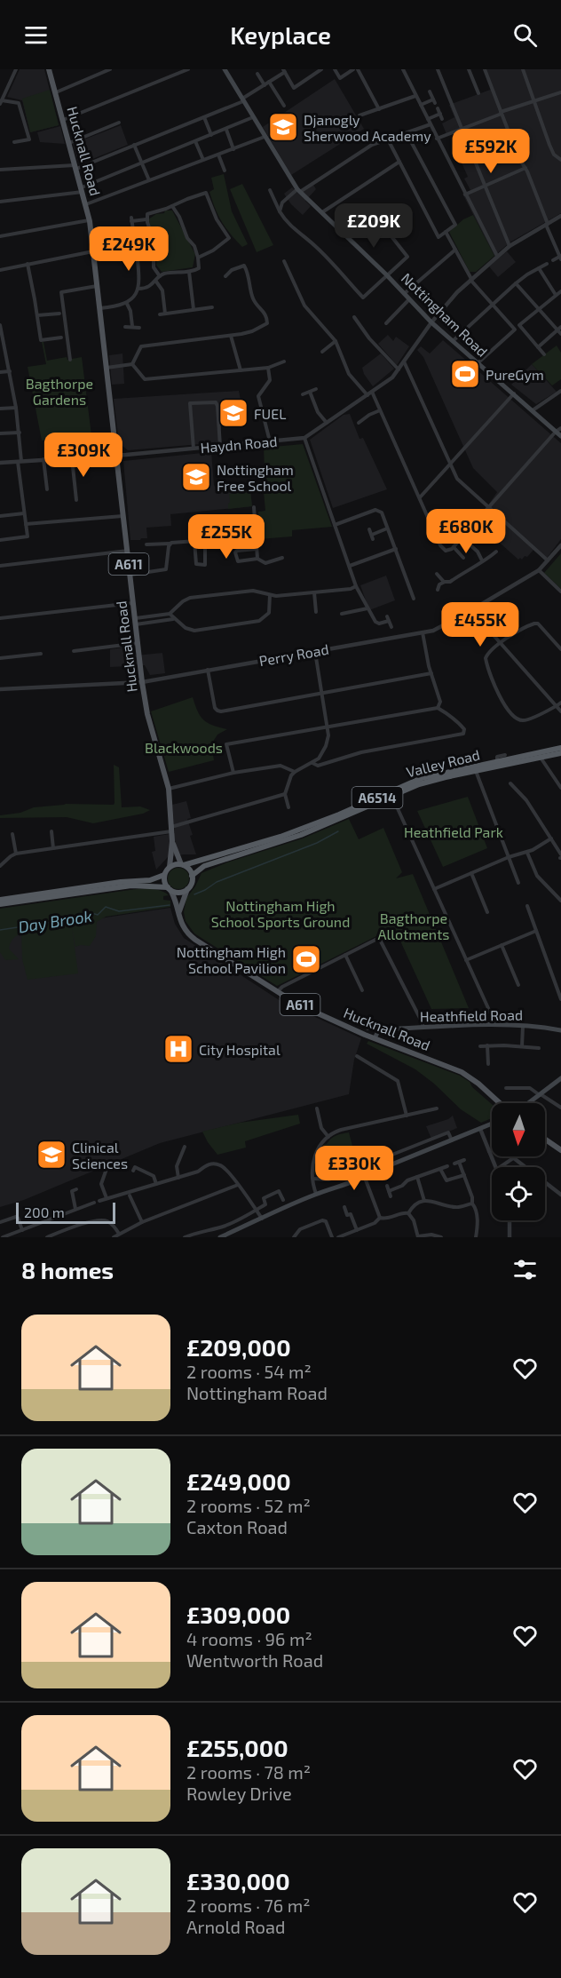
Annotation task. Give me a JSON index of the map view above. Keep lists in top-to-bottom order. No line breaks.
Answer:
{"streets":{"highway":["Valley Road","A6514"],"main road":["Hucknall Road","Nottingham Road","A611","Heathfield Road"],"street":["Haydn Road","Perry Road"]},"crossings":[["Hucknall Road","Haydn Road"],["Hucknall Road","Perry Road"],["Hucknall Road","Valley Road"],["Nottingham Road","Haydn Road"]],"water":["Day Brook"],"parks":["Bagthorpe Gardens","Blackwoods","Heathfield Park","Nottingham High School Sports Ground","Bagthorpe Allotments"],"places":{"school or university":["Djanogly Sherwood Academy","FUEL","Nottingham Free School","Clinical Sciences"],"sports":["PureGym","Nottingham High School Pavilion"],"hospital":["City Hospital"]},"scale_bar":"200 m","north":"bottom","page":{"header":"Keyplace","price":["£592K","£209K","£249K","£309K","£680K","£255K","£455K","£330K"],"scale":"200 m","heading":"8 homes","list":[{"name":"£209,000","note":"2 rooms · 54 m² · Nottingham Road"},{"name":"£249,000","note":"2 rooms · 52 m² · Caxton Road"},{"name":"£309,000","note":"4 rooms · 96 m² · Wentworth Road"},{"name":"£255,000","note":"2 rooms · 78 m² · Rowley Drive"},{"name":"£330,000","note":"2 rooms · 76 m² · Arnold Road"}]}}
